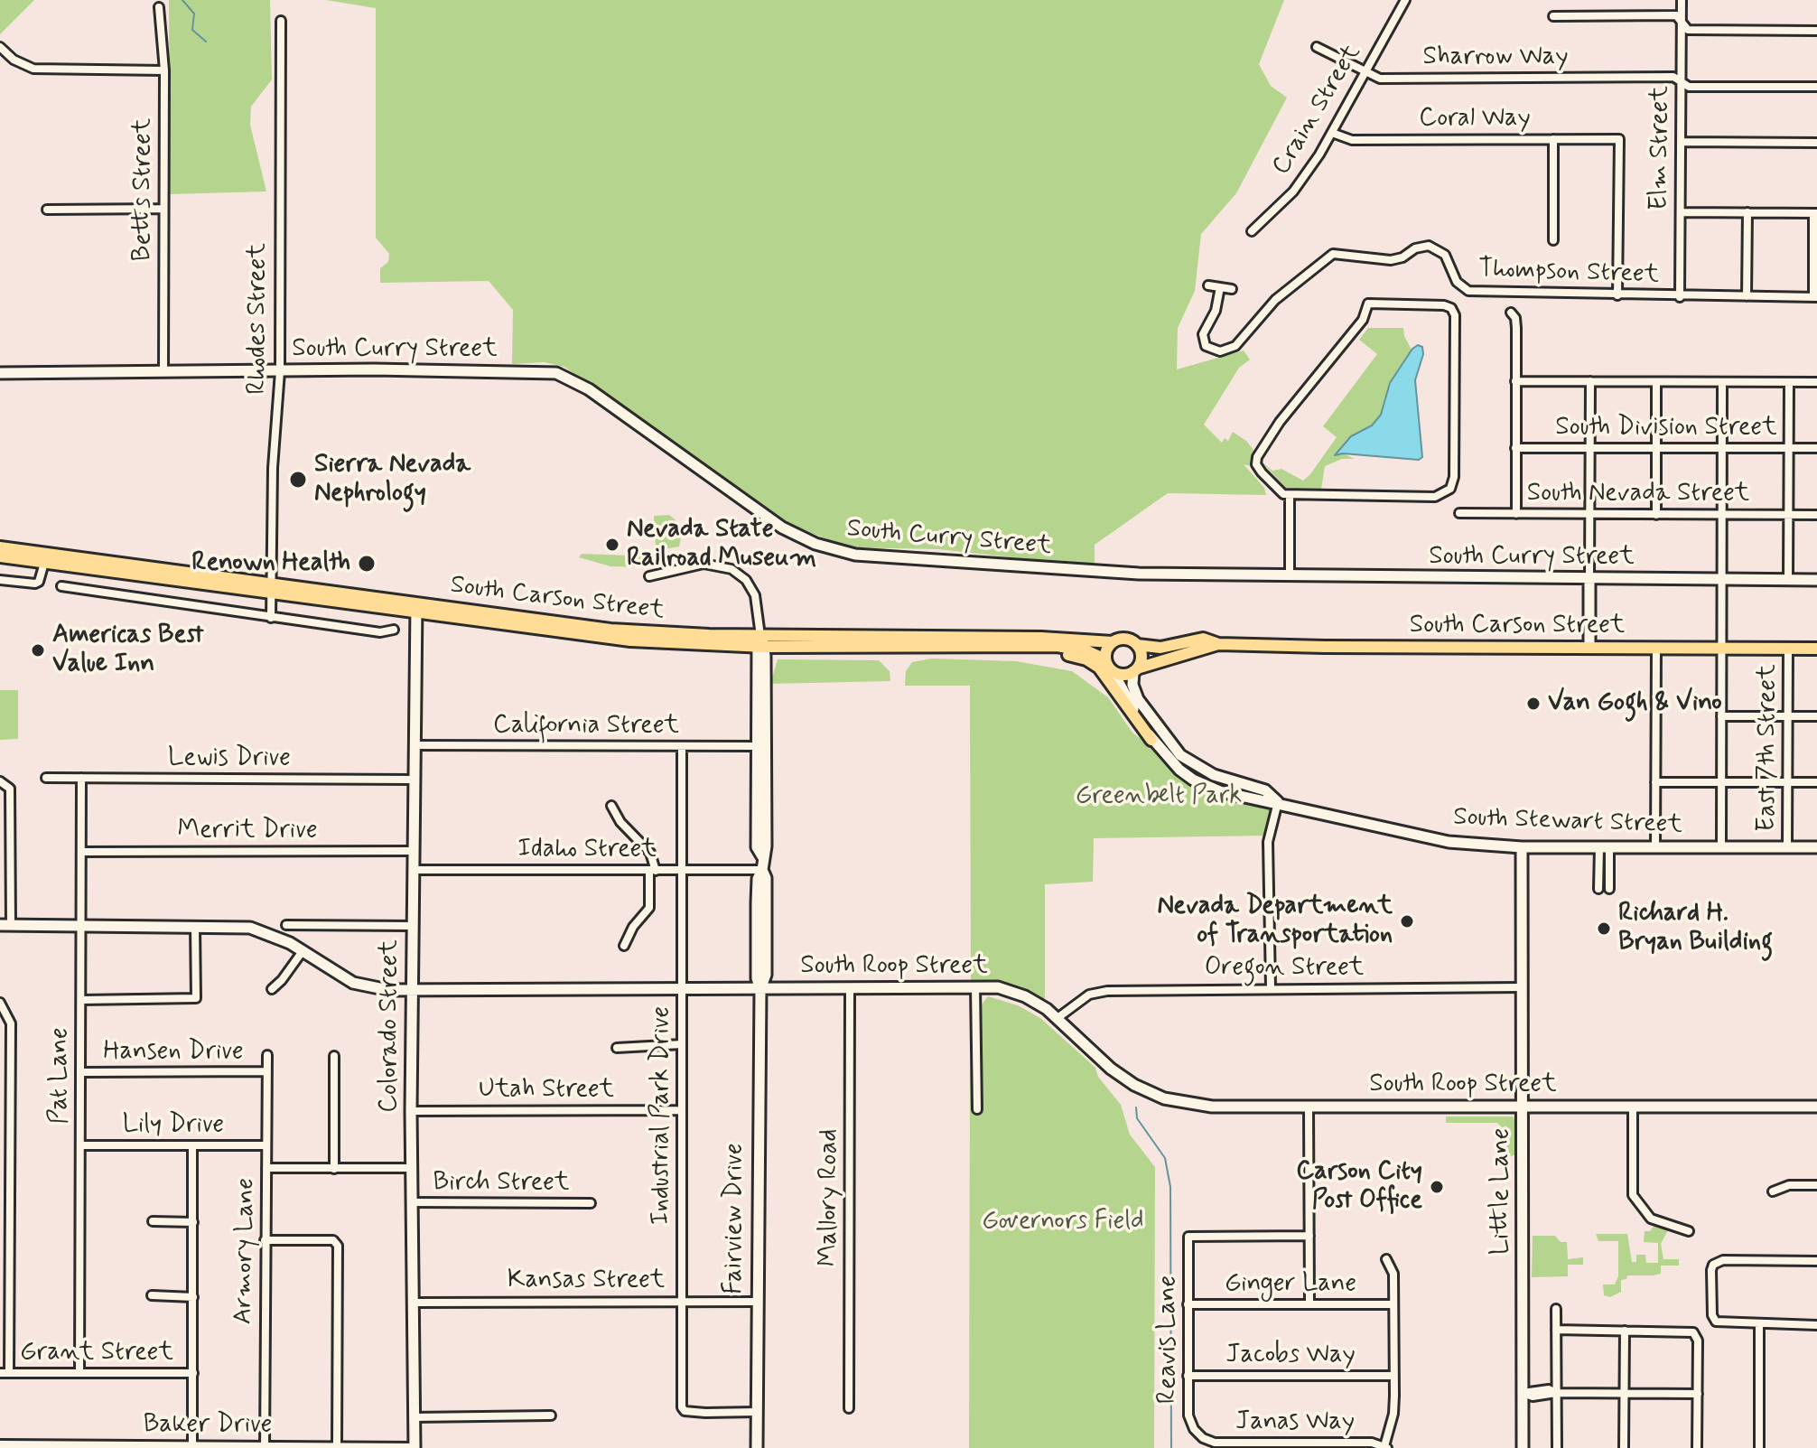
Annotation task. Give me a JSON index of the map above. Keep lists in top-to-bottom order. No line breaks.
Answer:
{"streets":{"main road":["South Carson Street"],"street":["Sharrow Way","Crain Street","Coral Way","Elm Street","Betts Street","Thompson Street","Rhodes Street","South Curry Street","South Division Street","South Nevada Street","California Street","East 7th Street","Lewis Drive","South Stewart Street","Merrit Drive","Idaho Street","South Roop Street","Oregon Street","Colorado Street","Hansen Drive","Pat Lane","Utah Street","Industrial Park Drive","Lily Drive","Birch Street","Little Lane","Mallory Road","Fairview Drive","Armory Lane","Kansas Street","Ginger Lane","Reavis Lane","Grant Street","Jacobs Way","Janas Way","Baker Drive"]},"crossings":[["Sharrow Way","Crain Street"],["Sharrow Way","Elm Street"],["Crain Street","Coral Way"],["Coral Way","Thompson Street"],["Elm Street","Thompson Street"],["Betts Street","South Curry Street"],["Rhodes Street","South Curry Street"],["Rhodes Street","South Carson Street"],["South Carson Street","East 7th Street"],["South Carson Street","South Stewart Street"],["South Carson Street","Colorado Street"],["South Carson Street","Fairview Drive"],["California Street","Colorado Street"],["California Street","Industrial Park Drive"],["California Street","Fairview Drive"],["East 7th Street","South Stewart Street"],["Lewis Drive","Colorado Street"],["Lewis Drive","Pat Lane"],["South Stewart Street","Little Lane"],["Merrit Drive","Colorado Street"],["Merrit Drive","Pat Lane"],["Idaho Street","Colorado Street"],["Idaho Street","Industrial Park Drive"],["Idaho Street","Fairview Drive"],["South Roop Street","Oregon Street"],["South Roop Street","Colorado Street"],["South Roop Street","Industrial Park Drive"],["South Roop Street","Little Lane"],["South Roop Street","Mallory Road"],["South Roop Street","Fairview Drive"],["Oregon Street","Little Lane"],["Colorado Street","Utah Street"],["Colorado Street","Birch Street"],["Colorado Street","Kansas Street"],["Colorado Street","Baker Drive"],["Hansen Drive","Pat Lane"],["Hansen Drive","Armory Lane"],["Pat Lane","Lily Drive"],["Pat Lane","Grant Street"],["Utah Street","Industrial Park Drive"],["Industrial Park Drive","Fairview Drive"],["Industrial Park Drive","Kansas Street"],["Lily Drive","Armory Lane"],["Fairview Drive","Kansas Street"],["Armory Lane","Baker Drive"],["Ginger Lane","Reavis Lane"],["Reavis Lane","Jacobs Way"],["Reavis Lane","Janas Way"]],"parks":["Greenbelt Park","Governors Field"],"places":["Sierra Nevada Nephrology","Nevada State Railroad Museum","Renown Health","Americas Best Value Inn","Van Gogh & Vino","Nevada Department of Transportation","Richard H. Bryan Building","Carson City Post Office"]}
